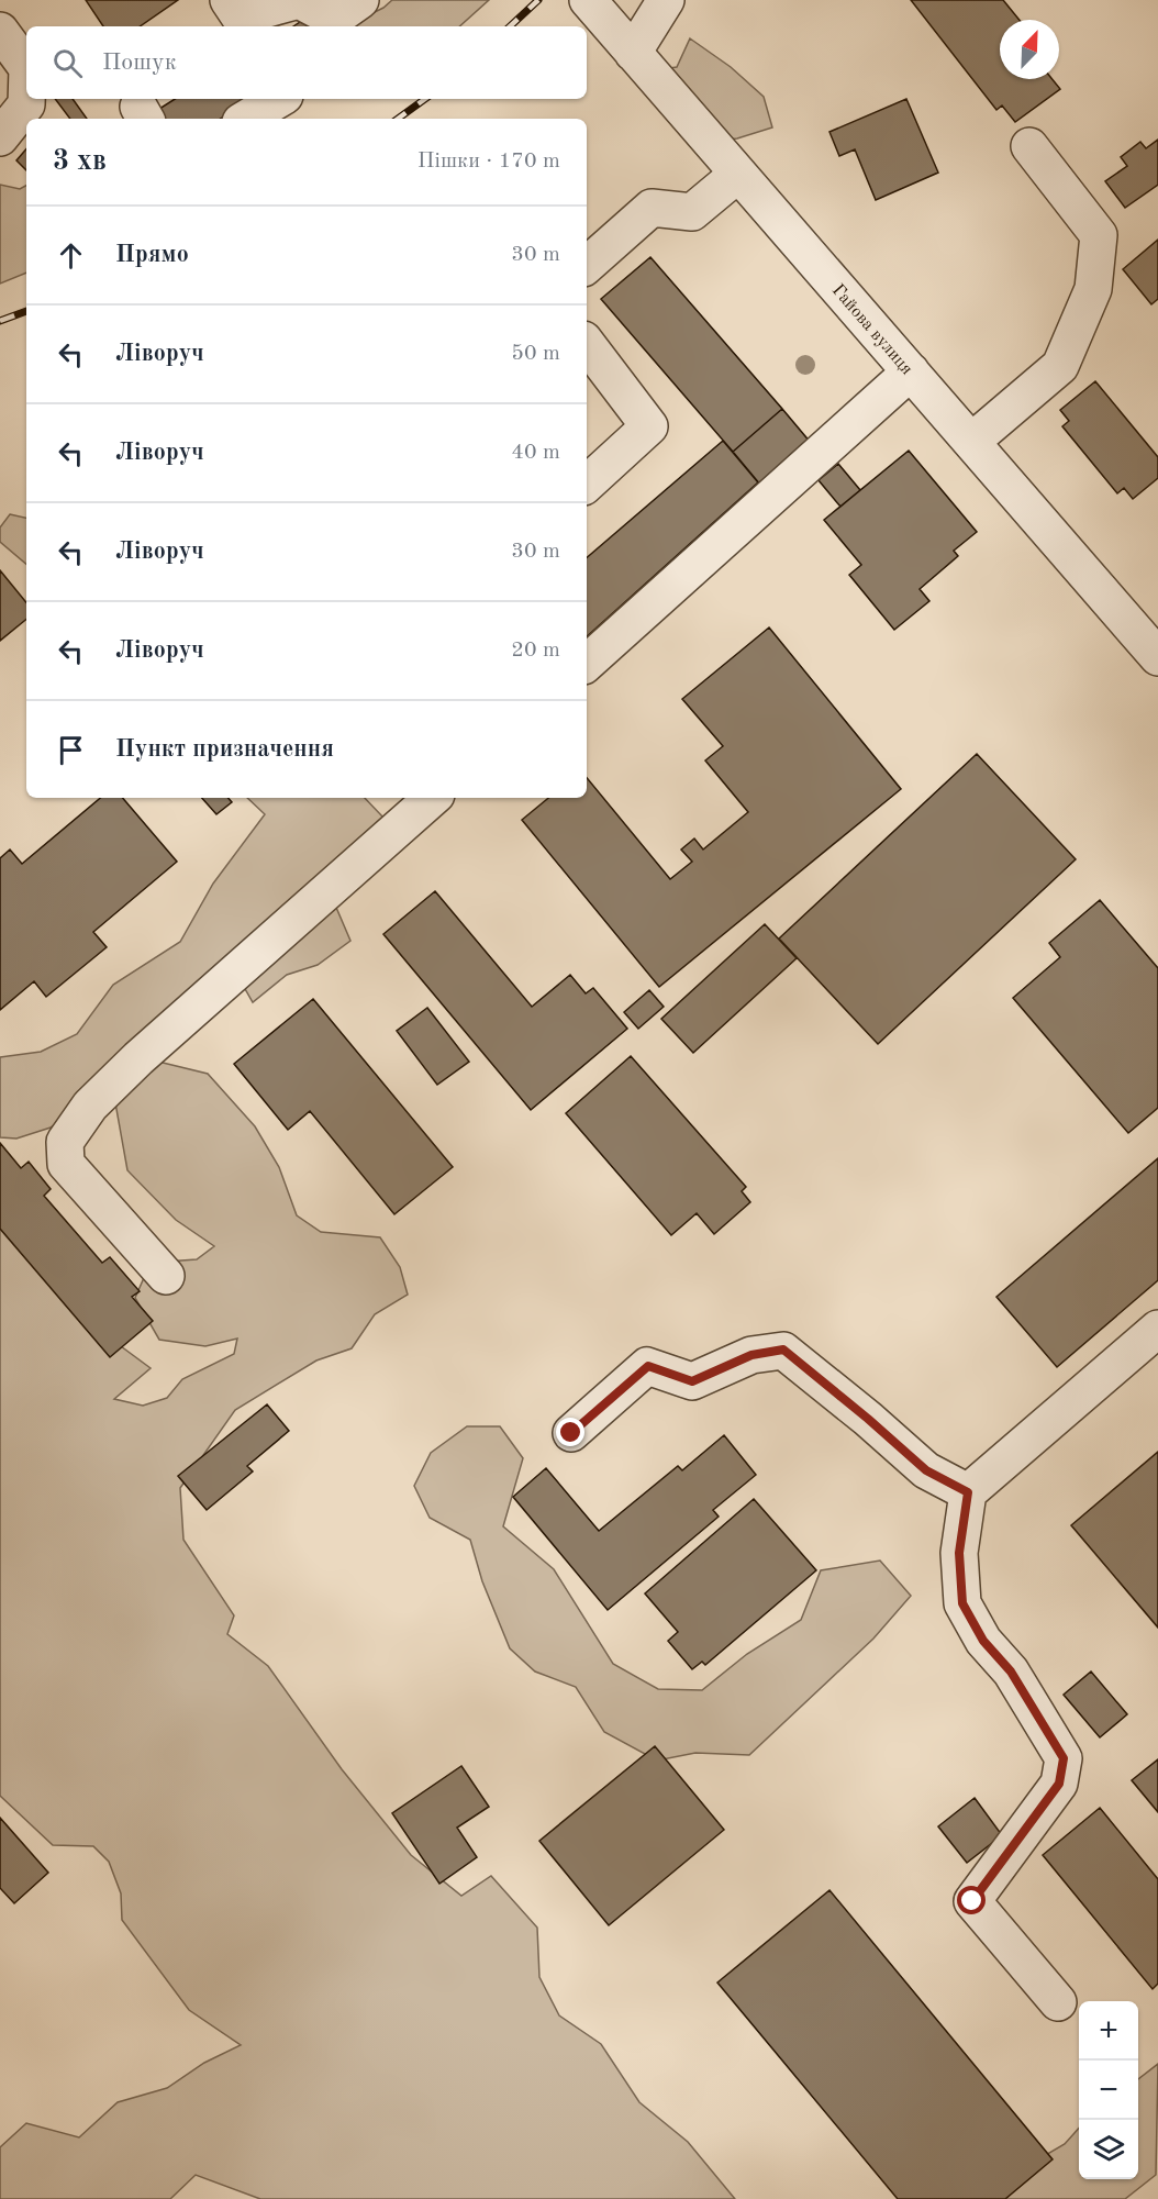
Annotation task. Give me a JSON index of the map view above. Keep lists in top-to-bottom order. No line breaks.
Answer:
{"streets":{"street":["Гайова вулиця"]},"north":"top right","page":{"search":"Пошук","heading":["3 хв","Пішки · 170 m"],"list":[["Прямо","30 m"],["Ліворуч","50 m"],["Ліворуч","40 m"],["Ліворуч","30 m"],["Ліворуч","20 m"],"Пункт призначення"],"map_buttons":["+","−"]}}
